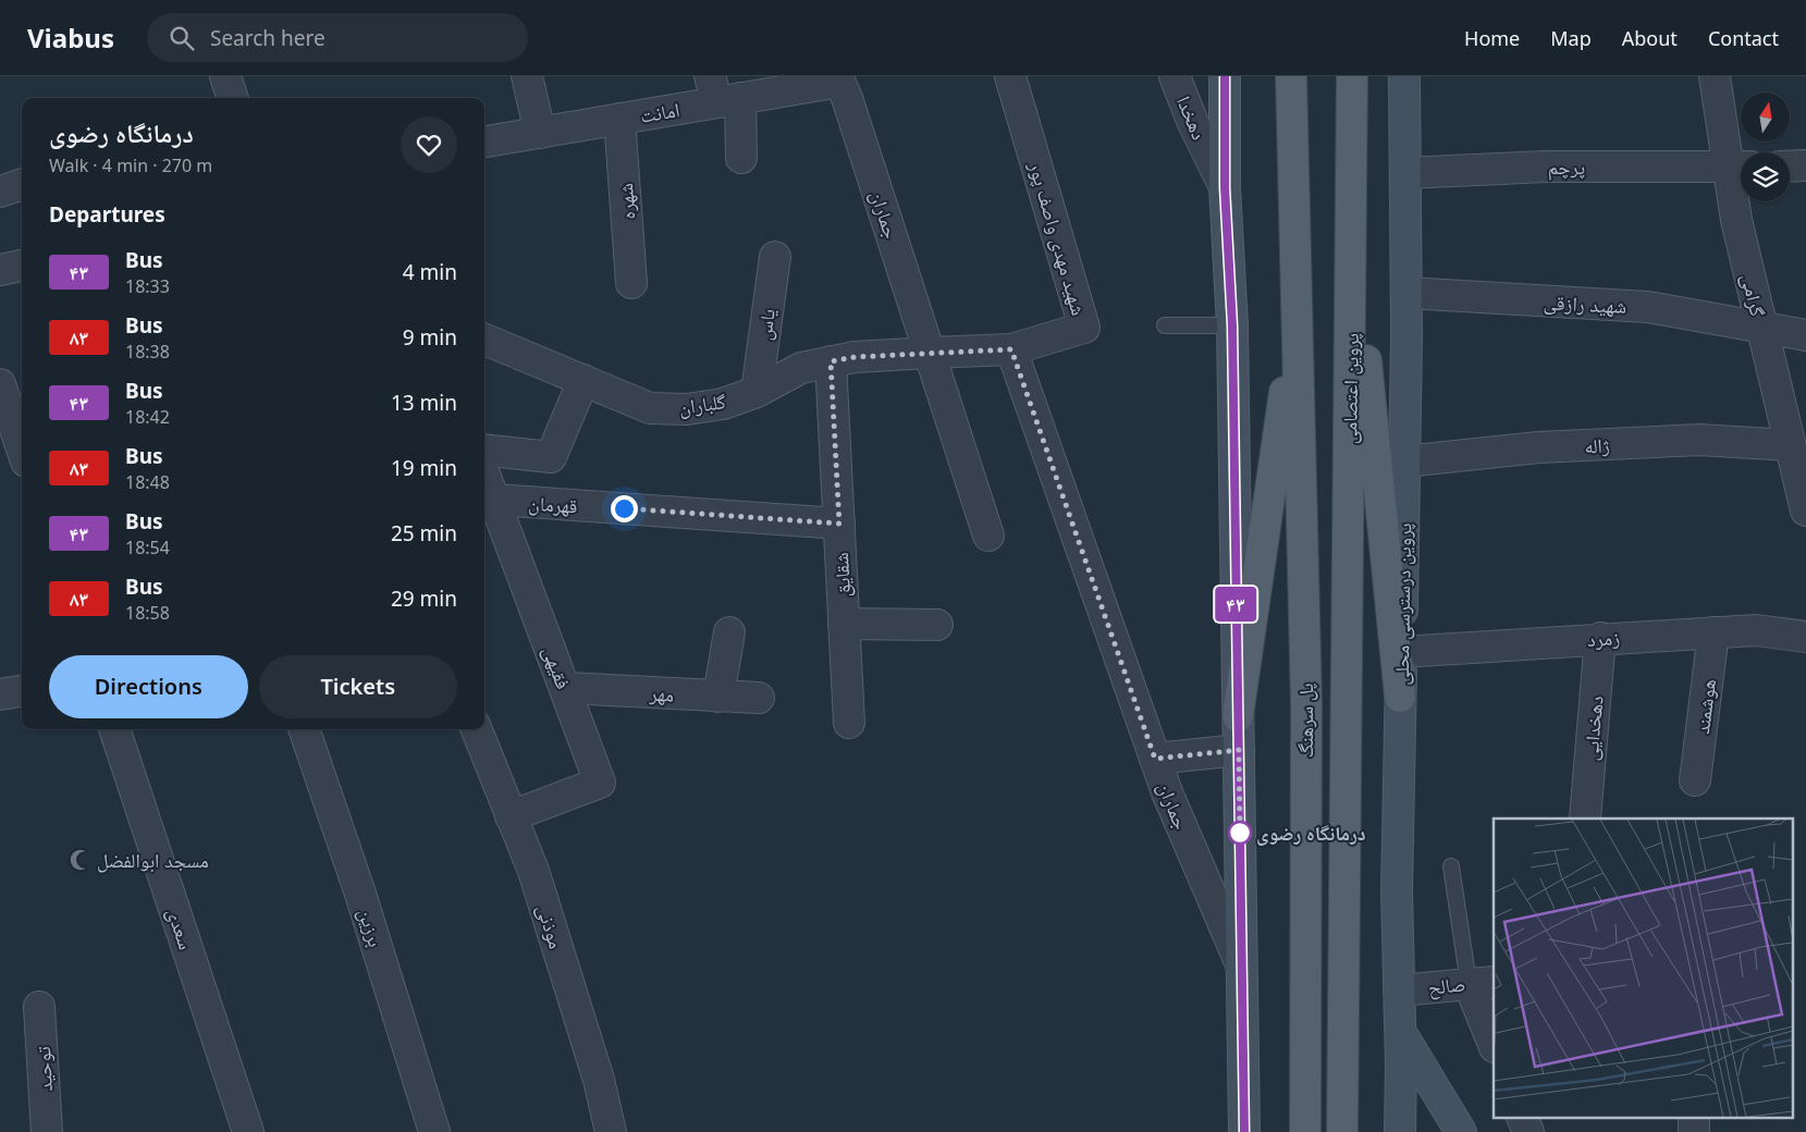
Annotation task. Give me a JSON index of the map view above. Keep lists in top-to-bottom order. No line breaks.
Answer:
{"streets":{"main road":["پروین اعتصامی","پروین درسترسی محلی","پل سرهنگ"],"street":["امانت","دهخدا","پرچم","شهره","جماران","شهید مهدی واصف پور","گرامی","شهید رازقی","یاس","گلباران","ژاله","قهرمان","شقایق","زمرد","فقیهی","مهر","هوشمند","دهخدایی","موذنی","برزین","سعدی","صالح","توحید"]},"crossings":[["امانت","شهره"],["امانت","جماران"],["پرچم","گرامی"],["پرچم","پروین درسترسی محلی"],["جماران","شهید مهدی واصف پور"],["جماران","گلباران"],["گرامی","شهید رازقی"],["گرامی","ژاله"],["شهید رازقی","پروین درسترسی محلی"],["یاس","گلباران"],["گلباران","شقایق"],["ژاله","پروین درسترسی محلی"],["قهرمان","شقایق"],["قهرمان","فقیهی"],["پروین درسترسی محلی","زمرد"],["پروین درسترسی محلی","صالح"],["زمرد","هوشمند"],["زمرد","دهخدایی"],["فقیهی","مهر"],["فقیهی","موذنی"]],"places":{"other":["درمانگاه رضوی"],"mosque":["مسجد ابوالفضل"]},"lines":["bus line ۴۳"],"north":"top","page":{"header":"Viabus","search":"Search here","nav":["Home","Map","About","Contact"],"on_map":"۴۳","heading":[["درمانگاه رضوی","Walk · 4 min · 270 m"],"Departures"],"list":[{"mark":"۴۳","name":"Bus","note":"18:33","value":"4 min"},{"mark":"۸۳","name":"Bus","note":"18:38","value":"9 min"},{"mark":"۴۳","name":"Bus","note":"18:42","value":"13 min"},{"mark":"۸۳","name":"Bus","note":"18:48","value":"19 min"},{"mark":"۴۳","name":"Bus","note":"18:54","value":"25 min"},{"mark":"۸۳","name":"Bus","note":"18:58","value":"29 min"}],"buttons":["Directions","Tickets"]}}
